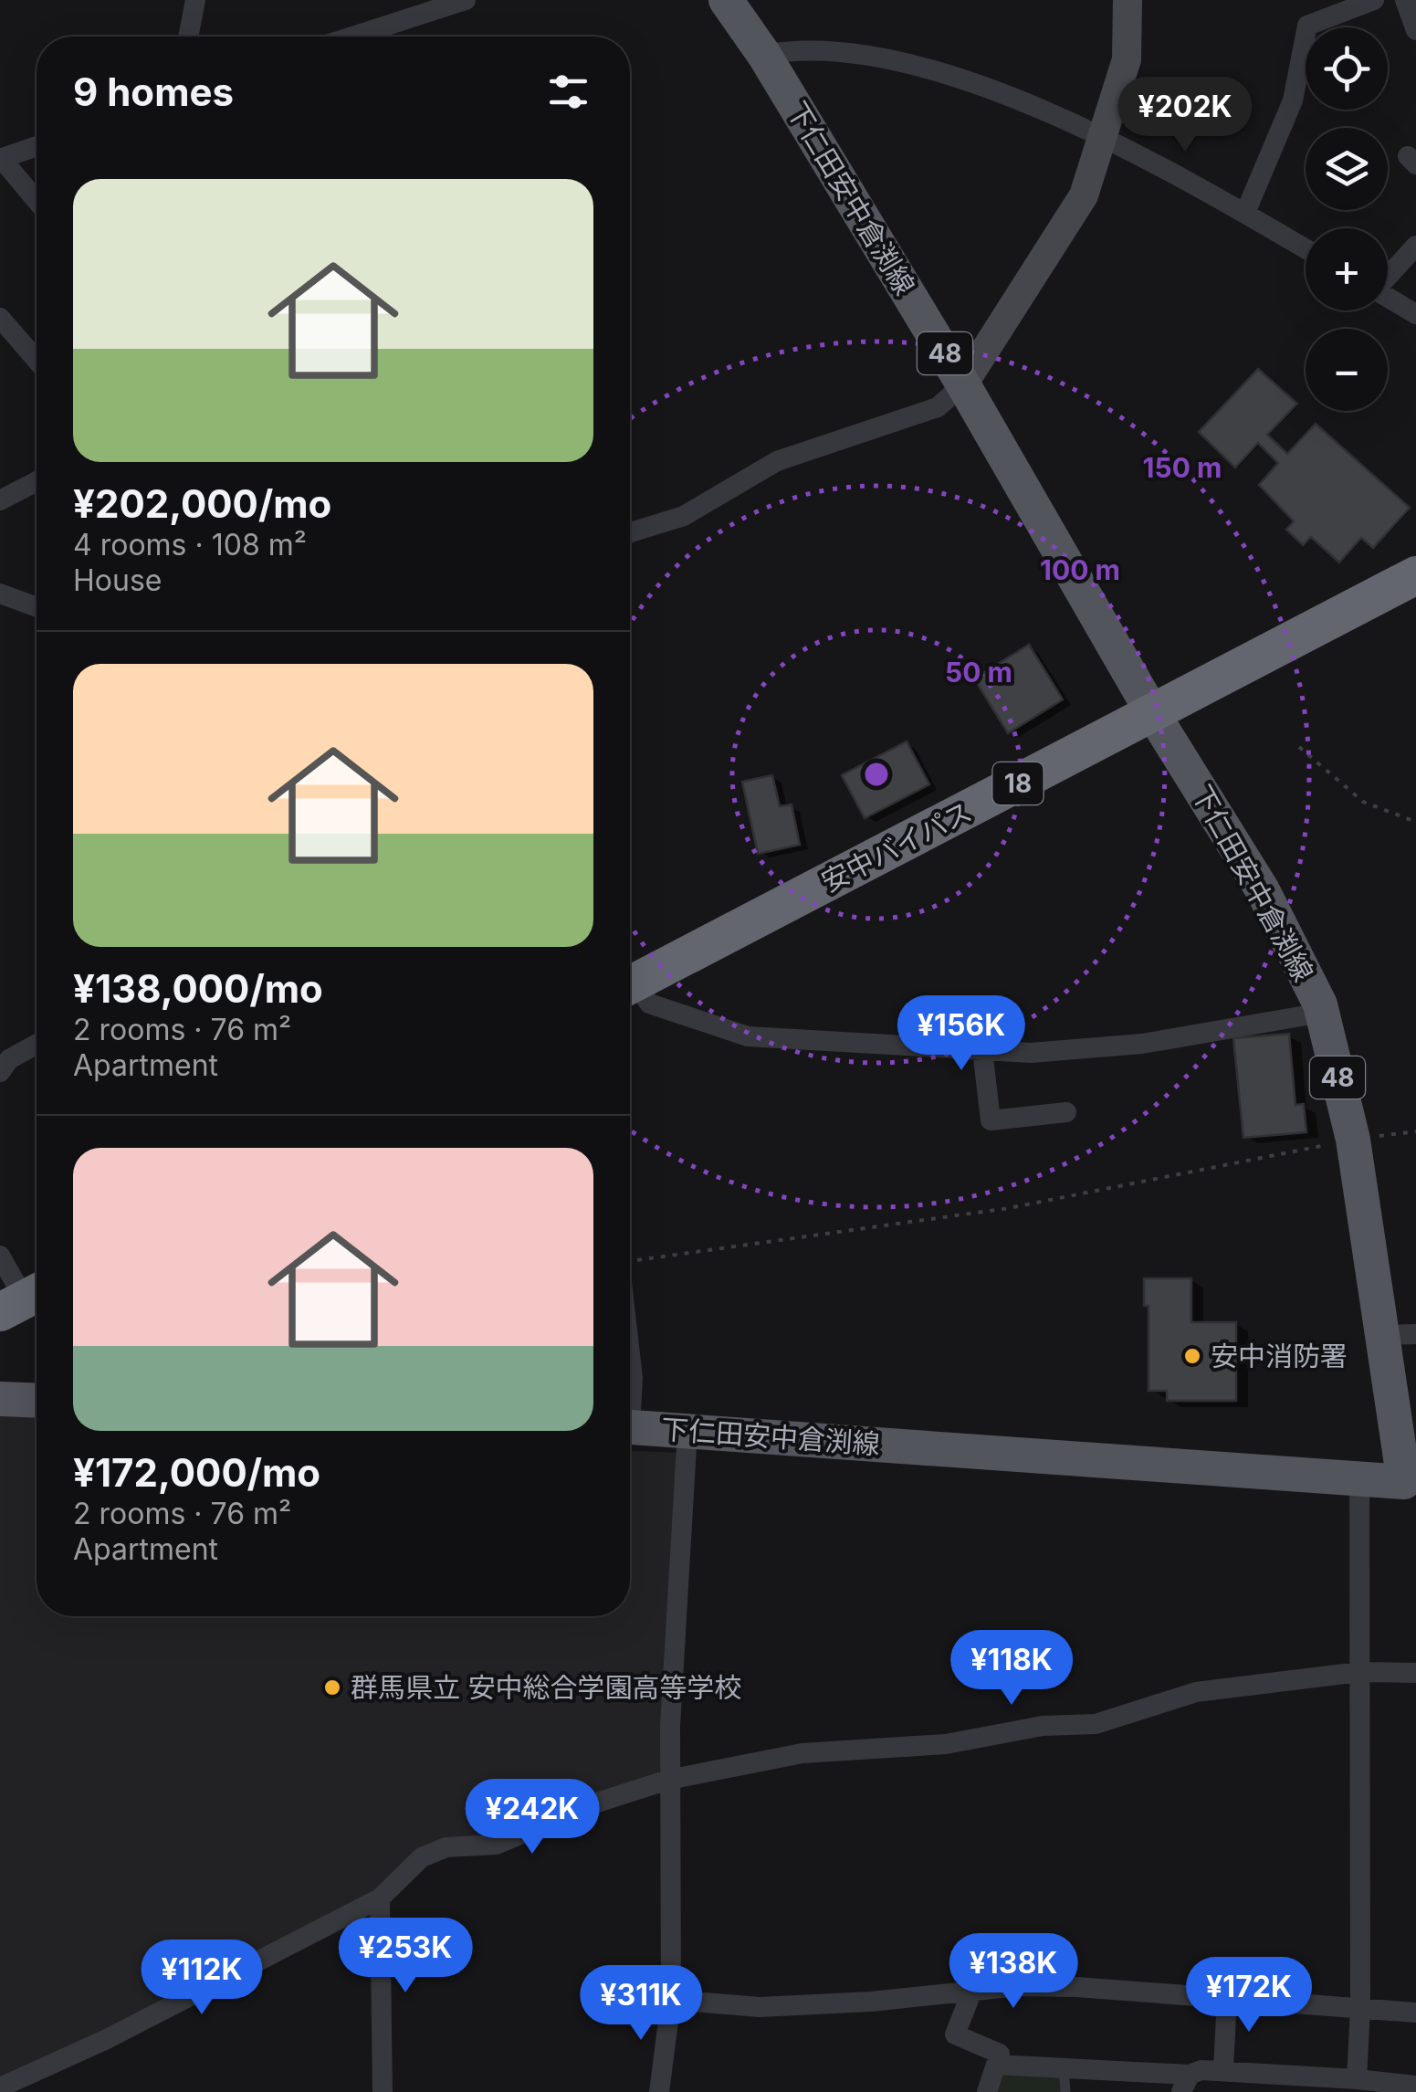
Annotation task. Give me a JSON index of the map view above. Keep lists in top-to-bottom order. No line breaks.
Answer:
{"streets":{"highway":["18","安中バイパス"],"main road":["下仁田安中倉渕線","48"]},"crossings":[["下仁田安中倉渕線","安中バイパス"]],"places":["安中消防署","群馬県立 安中総合学園高等学校"],"page":{"map_buttons":["+","−"],"heading":"9 homes","price":["¥202K","¥156K","¥118K","¥242K","¥253K","¥138K","¥112K","¥172K","¥311K"],"list":[{"name":"¥202,000/mo","note":"4 rooms · 108 m² · House"},{"name":"¥138,000/mo","note":"2 rooms · 76 m² · Apartment"},{"name":"¥172,000/mo","note":"2 rooms · 76 m² · Apartment"}]},"rings":["150 m","100 m","50 m"]}
